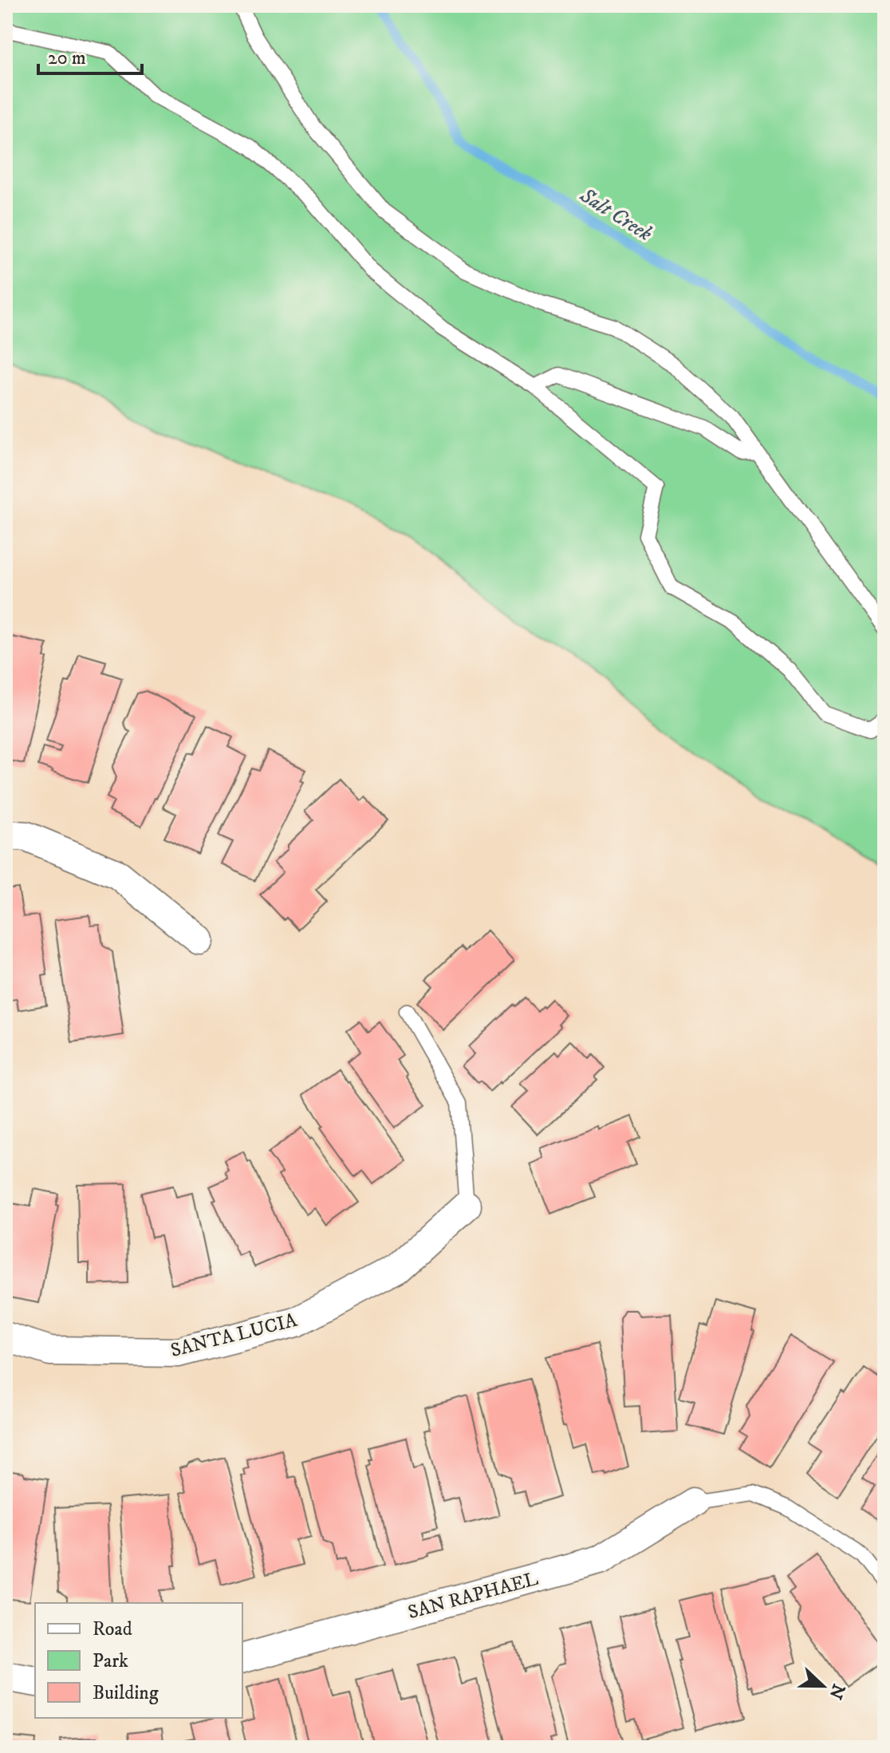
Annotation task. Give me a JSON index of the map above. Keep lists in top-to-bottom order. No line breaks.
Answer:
{"streets":{"street":["SANTA LUCIA","SAN RAPHAEL"]},"water":["Salt Creek"],"legend":["Road","Park","Building"],"scale_bar":"20 m","north":"right"}
